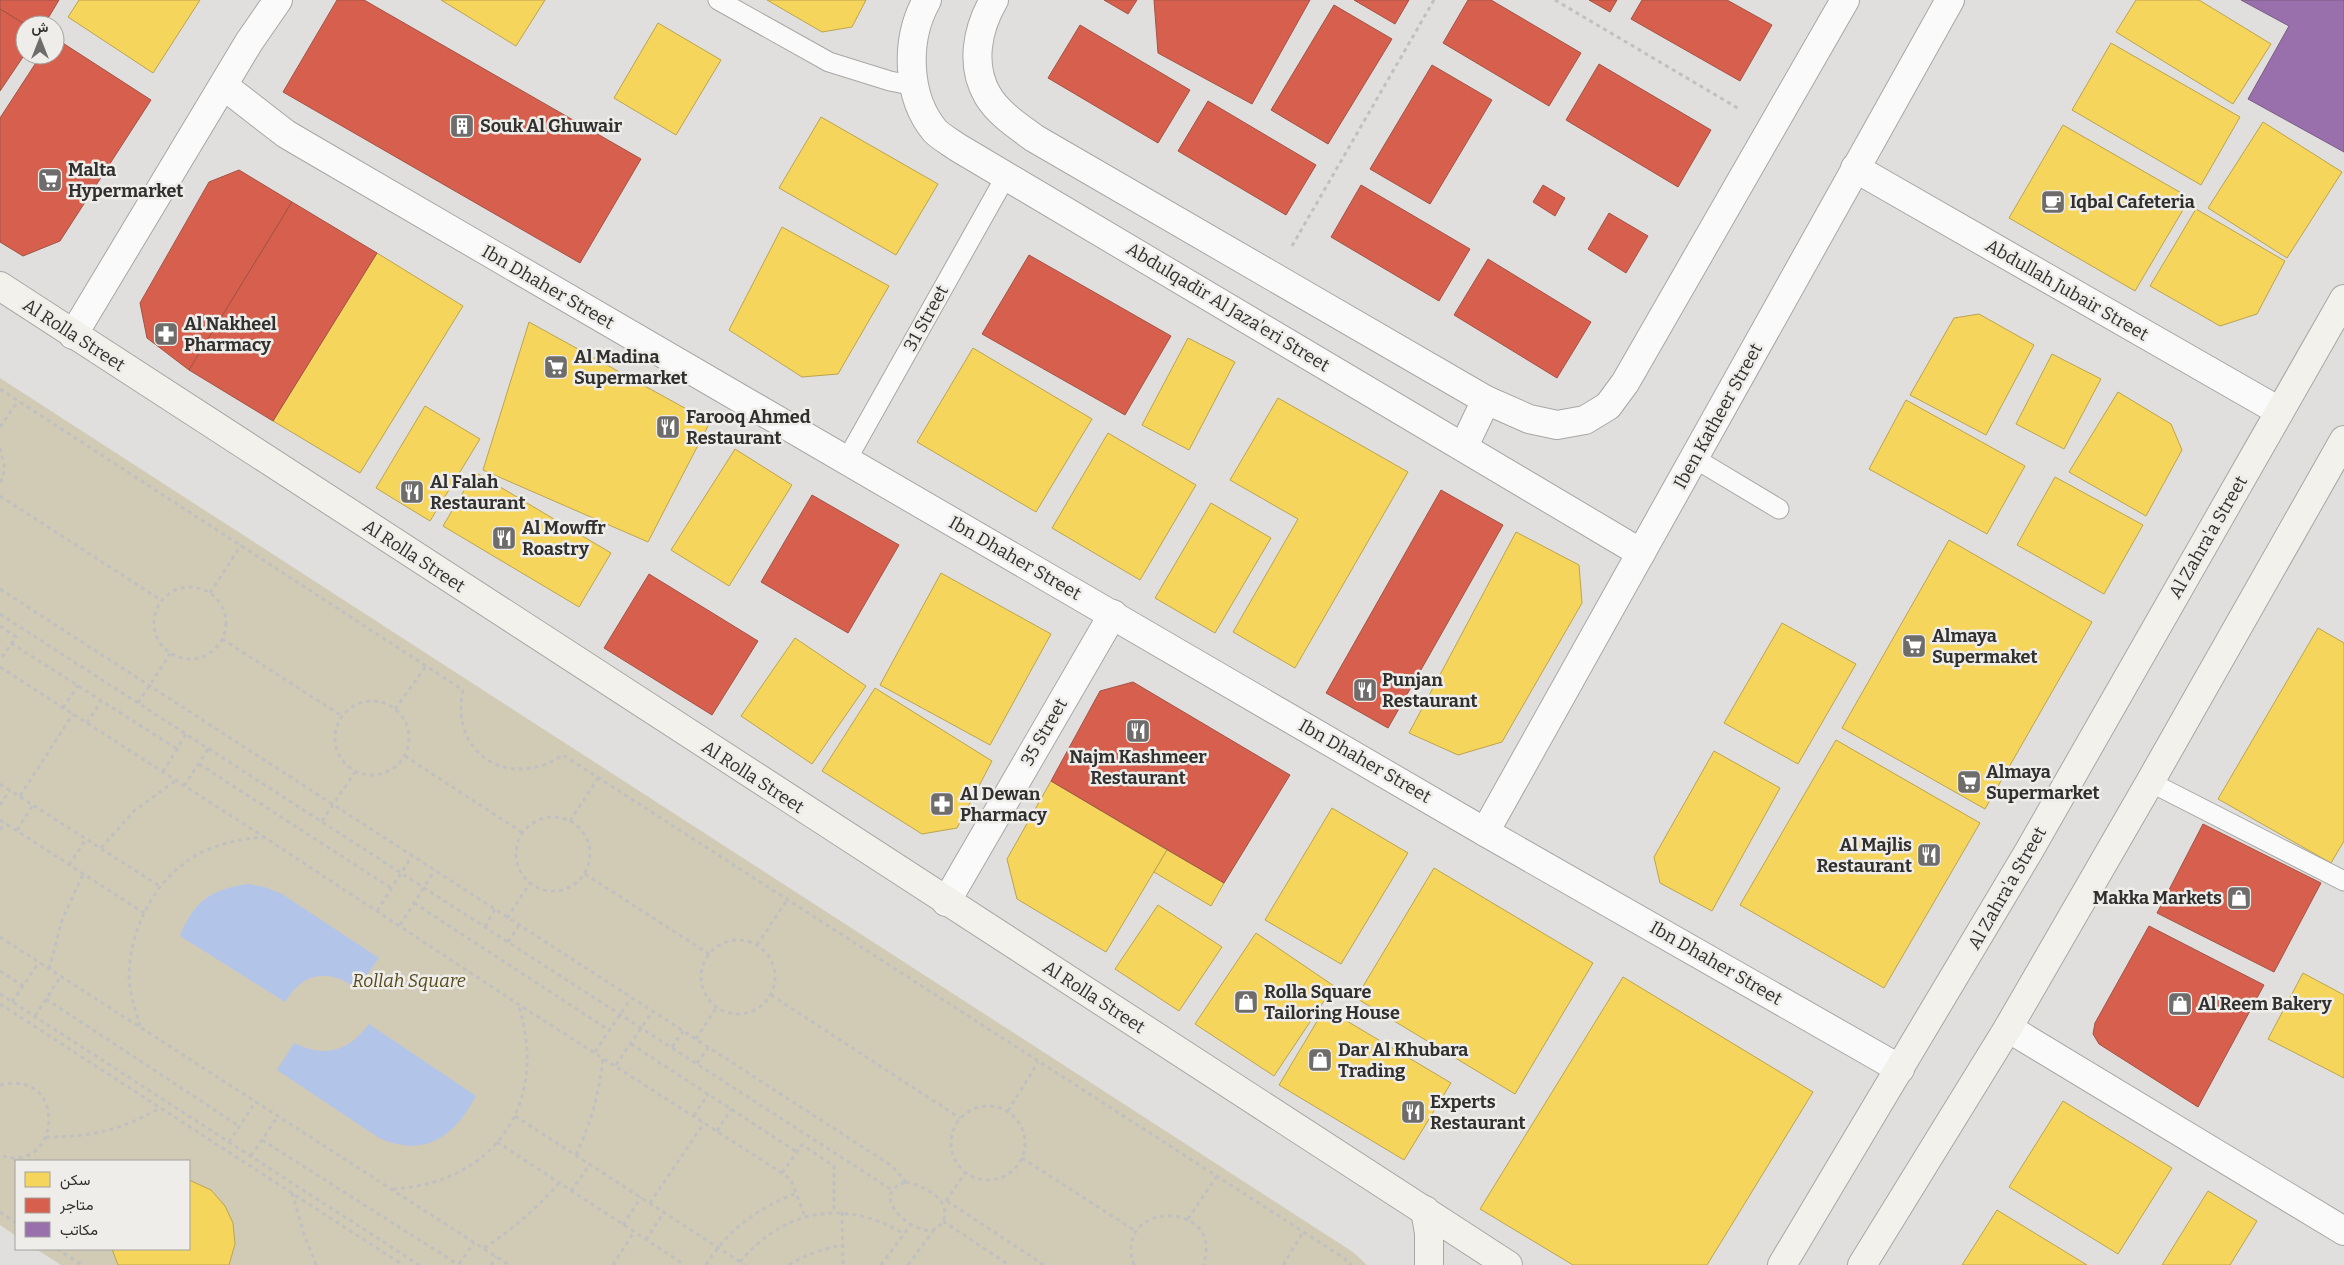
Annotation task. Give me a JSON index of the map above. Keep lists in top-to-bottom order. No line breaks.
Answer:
{"streets":{"main road":["Al Rolla Street","Al Zahra'a Street"],"street":["Ibn Dhaher Street","Abdullah Jubair Street","Abdulqadir Al Jaza'eri Street","Iben Katheer Street","35 Street"],"lane":["31 Street"]},"crossings":[["Ibn Dhaher Street","31 Street"],["Ibn Dhaher Street","Iben Katheer Street"],["Ibn Dhaher Street","Al Zahra'a Street"],["Ibn Dhaher Street","35 Street"],["Abdullah Jubair Street","Iben Katheer Street"],["Abdullah Jubair Street","Al Zahra'a Street"],["Abdulqadir Al Jaza'eri Street","31 Street"],["Abdulqadir Al Jaza'eri Street","Iben Katheer Street"],["Al Rolla Street","35 Street"]],"parks":["Rollah Square"],"places":{"building":["Souk Al Ghuwair"],"supermarket":["Malta Hypermarket","Al Madina Supermarket","Almaya Supermaket","Almaya Supermarket"],"cafe":["Iqbal Cafeteria"],"pharmacy":["Al Nakheel Pharmacy","Al Dewan Pharmacy"],"restaurant":["Farooq Ahmed Restaurant","Al Falah Restaurant","Al Mowffr Roastry","Punjan Restaurant","Najm Kashmeer Restaurant","Al Majlis Restaurant","Experts Restaurant"],"shop":["Makka Markets","Rolla Square Tailoring House","Al Reem Bakery","Dar Al Khubara Trading"]},"legend":["سكن","متاجر","مكاتب"],"north":"top"}
